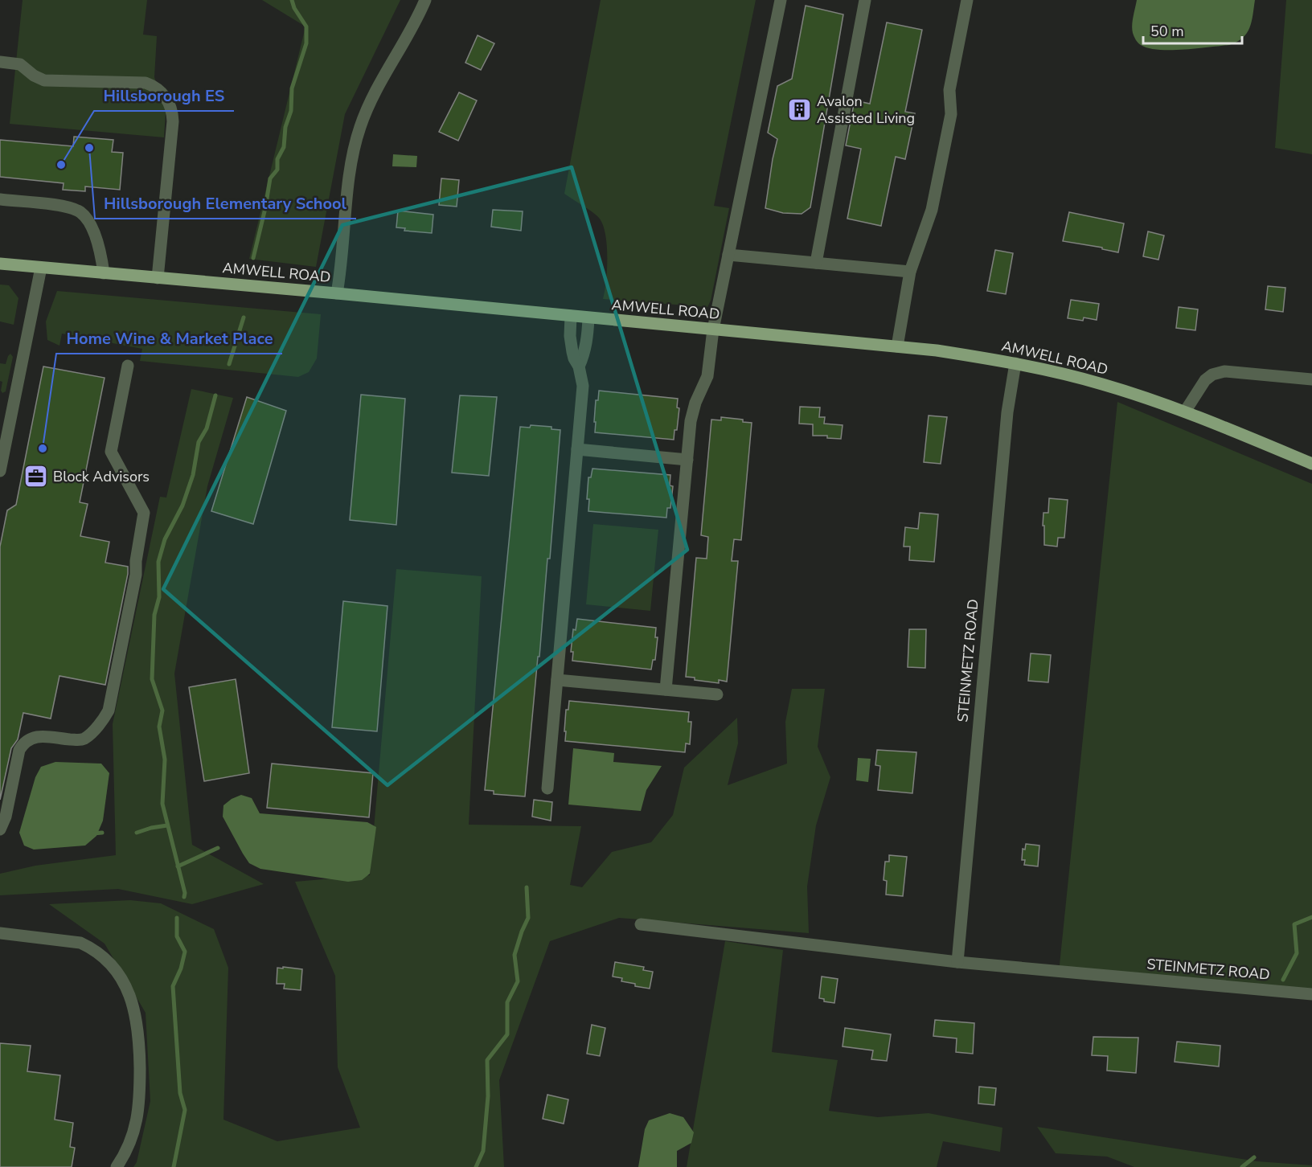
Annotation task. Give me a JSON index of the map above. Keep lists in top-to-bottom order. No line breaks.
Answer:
{"streets":{"main road":["AMWELL ROAD"],"street":["STEINMETZ ROAD"]},"crossings":[["AMWELL ROAD","STEINMETZ ROAD"]],"places":{"building":["Avalon Assisted Living"],"other":["Hillsborough Elementary School","Hillsborough ES","Home Wine & Market Place"],"office":["Block Advisors"]},"scale_bar":"50 m"}
